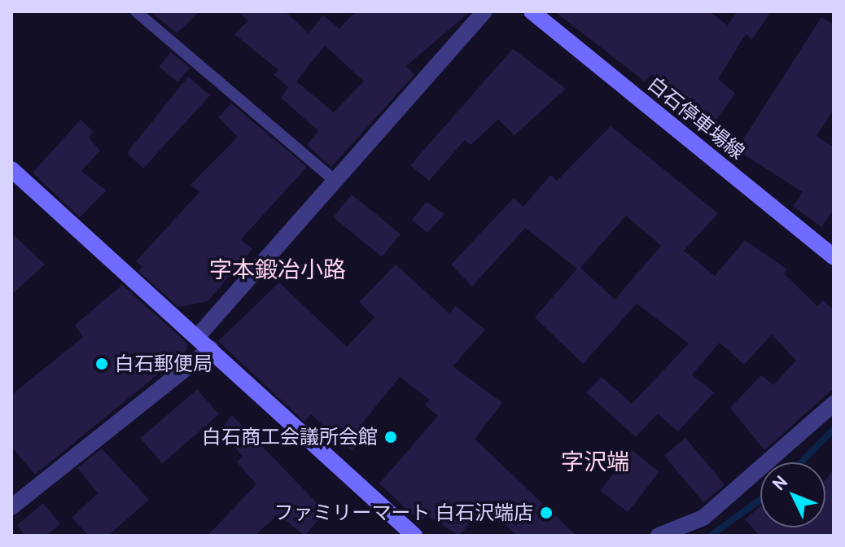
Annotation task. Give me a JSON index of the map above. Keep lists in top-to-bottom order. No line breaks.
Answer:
{"streets":{"street":["白石停車場線"]},"districts":["字本鍛冶小路","字沢端"],"places":["白石郵便局","白石商工会議所会館","ファミリーマート 白石沢端店"],"north":"top left"}
